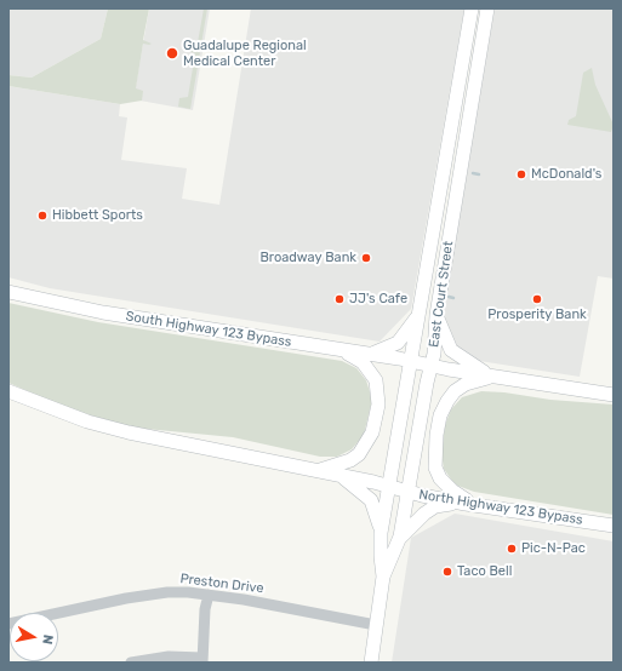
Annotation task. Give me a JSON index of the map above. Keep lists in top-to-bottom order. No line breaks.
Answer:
{"streets":{"main road":["East Court Street","South Highway 123 Bypass","North Highway 123 Bypass"],"street":["Preston Drive"]},"crossings":[["East Court Street","South Highway 123 Bypass"],["East Court Street","North Highway 123 Bypass"],["East Court Street","Preston Drive"]],"places":["Guadalupe Regional Medical Center","McDonald's","Hibbett Sports","Broadway Bank","JJ's Cafe","Prosperity Bank","Pic-N-Pac","Taco Bell"],"north":"right"}
